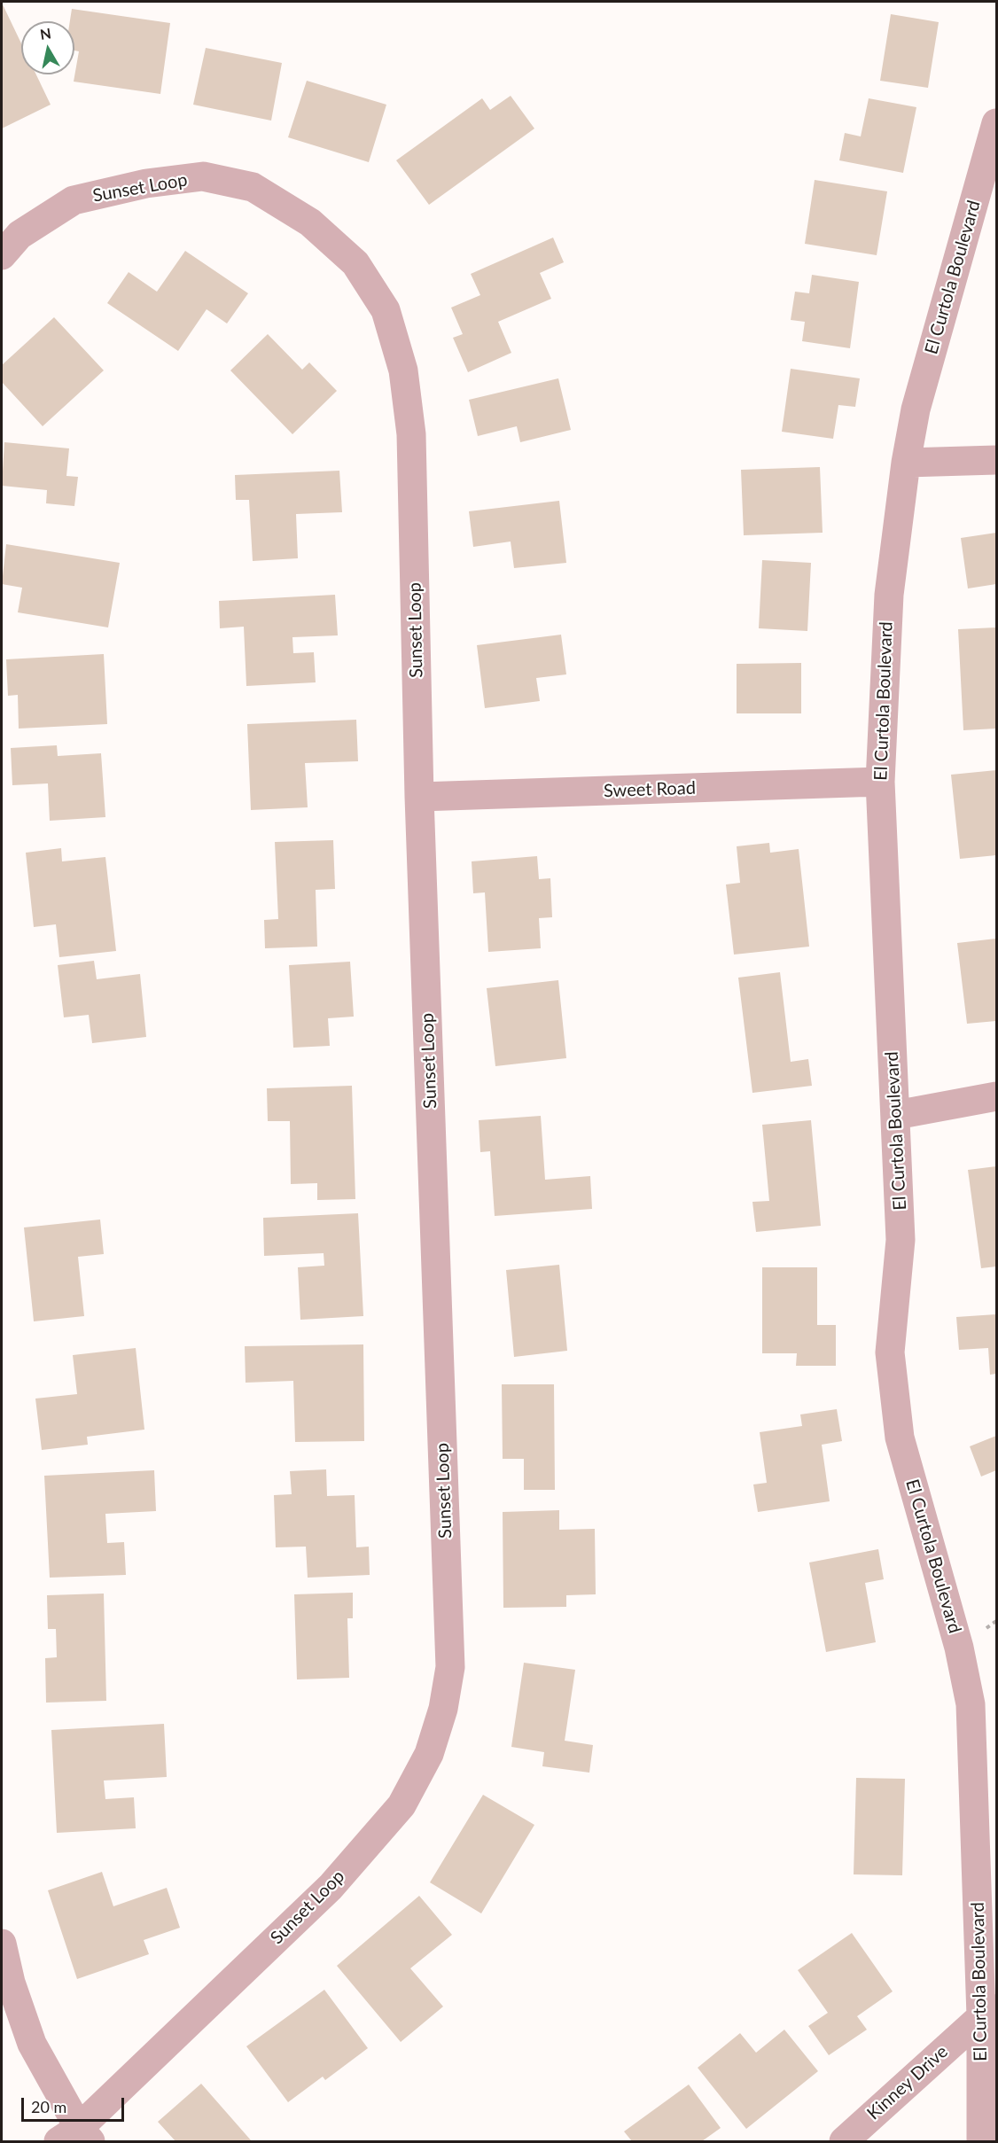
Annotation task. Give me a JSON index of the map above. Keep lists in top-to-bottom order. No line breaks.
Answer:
{"streets":{"street":["Sunset Loop","El Curtola Boulevard","Sweet Road","Kinney Drive"]},"crossings":[["Sunset Loop","Sweet Road"],["El Curtola Boulevard","Sweet Road"],["El Curtola Boulevard","Kinney Drive"]],"scale_bar":"20 m","north":"top"}
